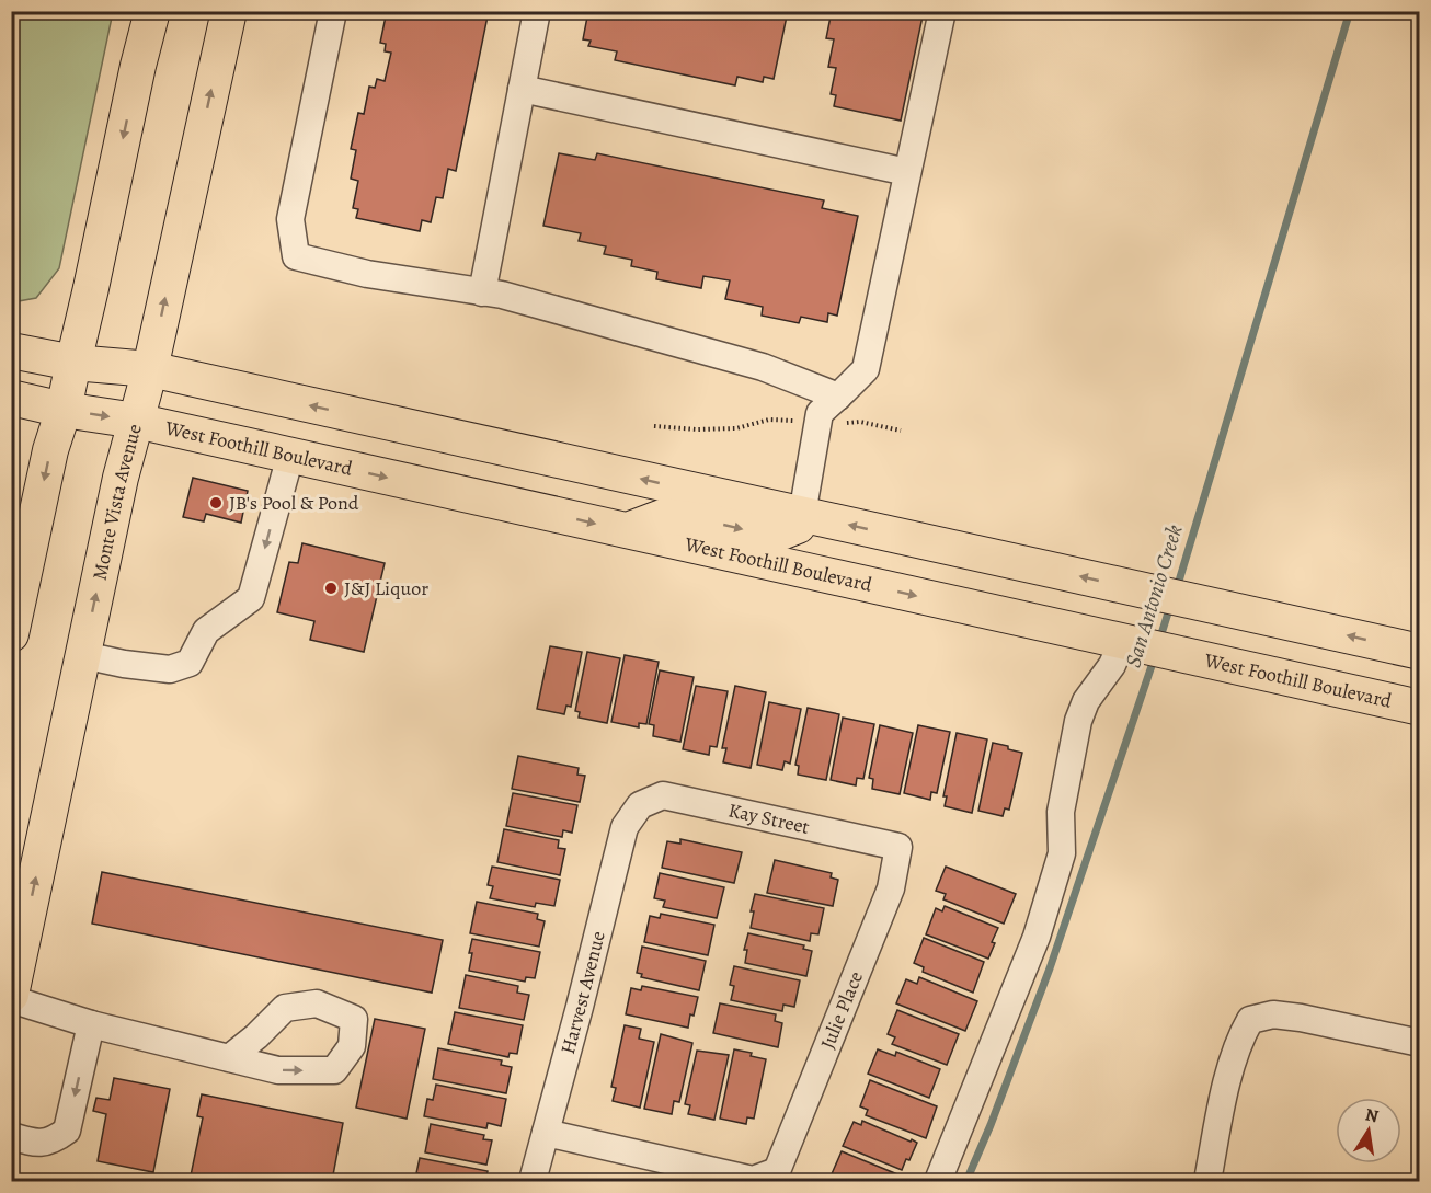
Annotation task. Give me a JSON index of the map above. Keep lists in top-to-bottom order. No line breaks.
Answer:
{"streets":{"main road":["West Foothill Boulevard","Monte Vista Avenue"],"street":["Kay Street","Harvest Avenue","Julie Place"]},"crossings":[["West Foothill Boulevard","Monte Vista Avenue"],["Kay Street","Harvest Avenue"],["Kay Street","Julie Place"]],"water":["San Antonio Creek"],"places":["JB's Pool & Pond","J&J Liquor"],"north":"top"}
